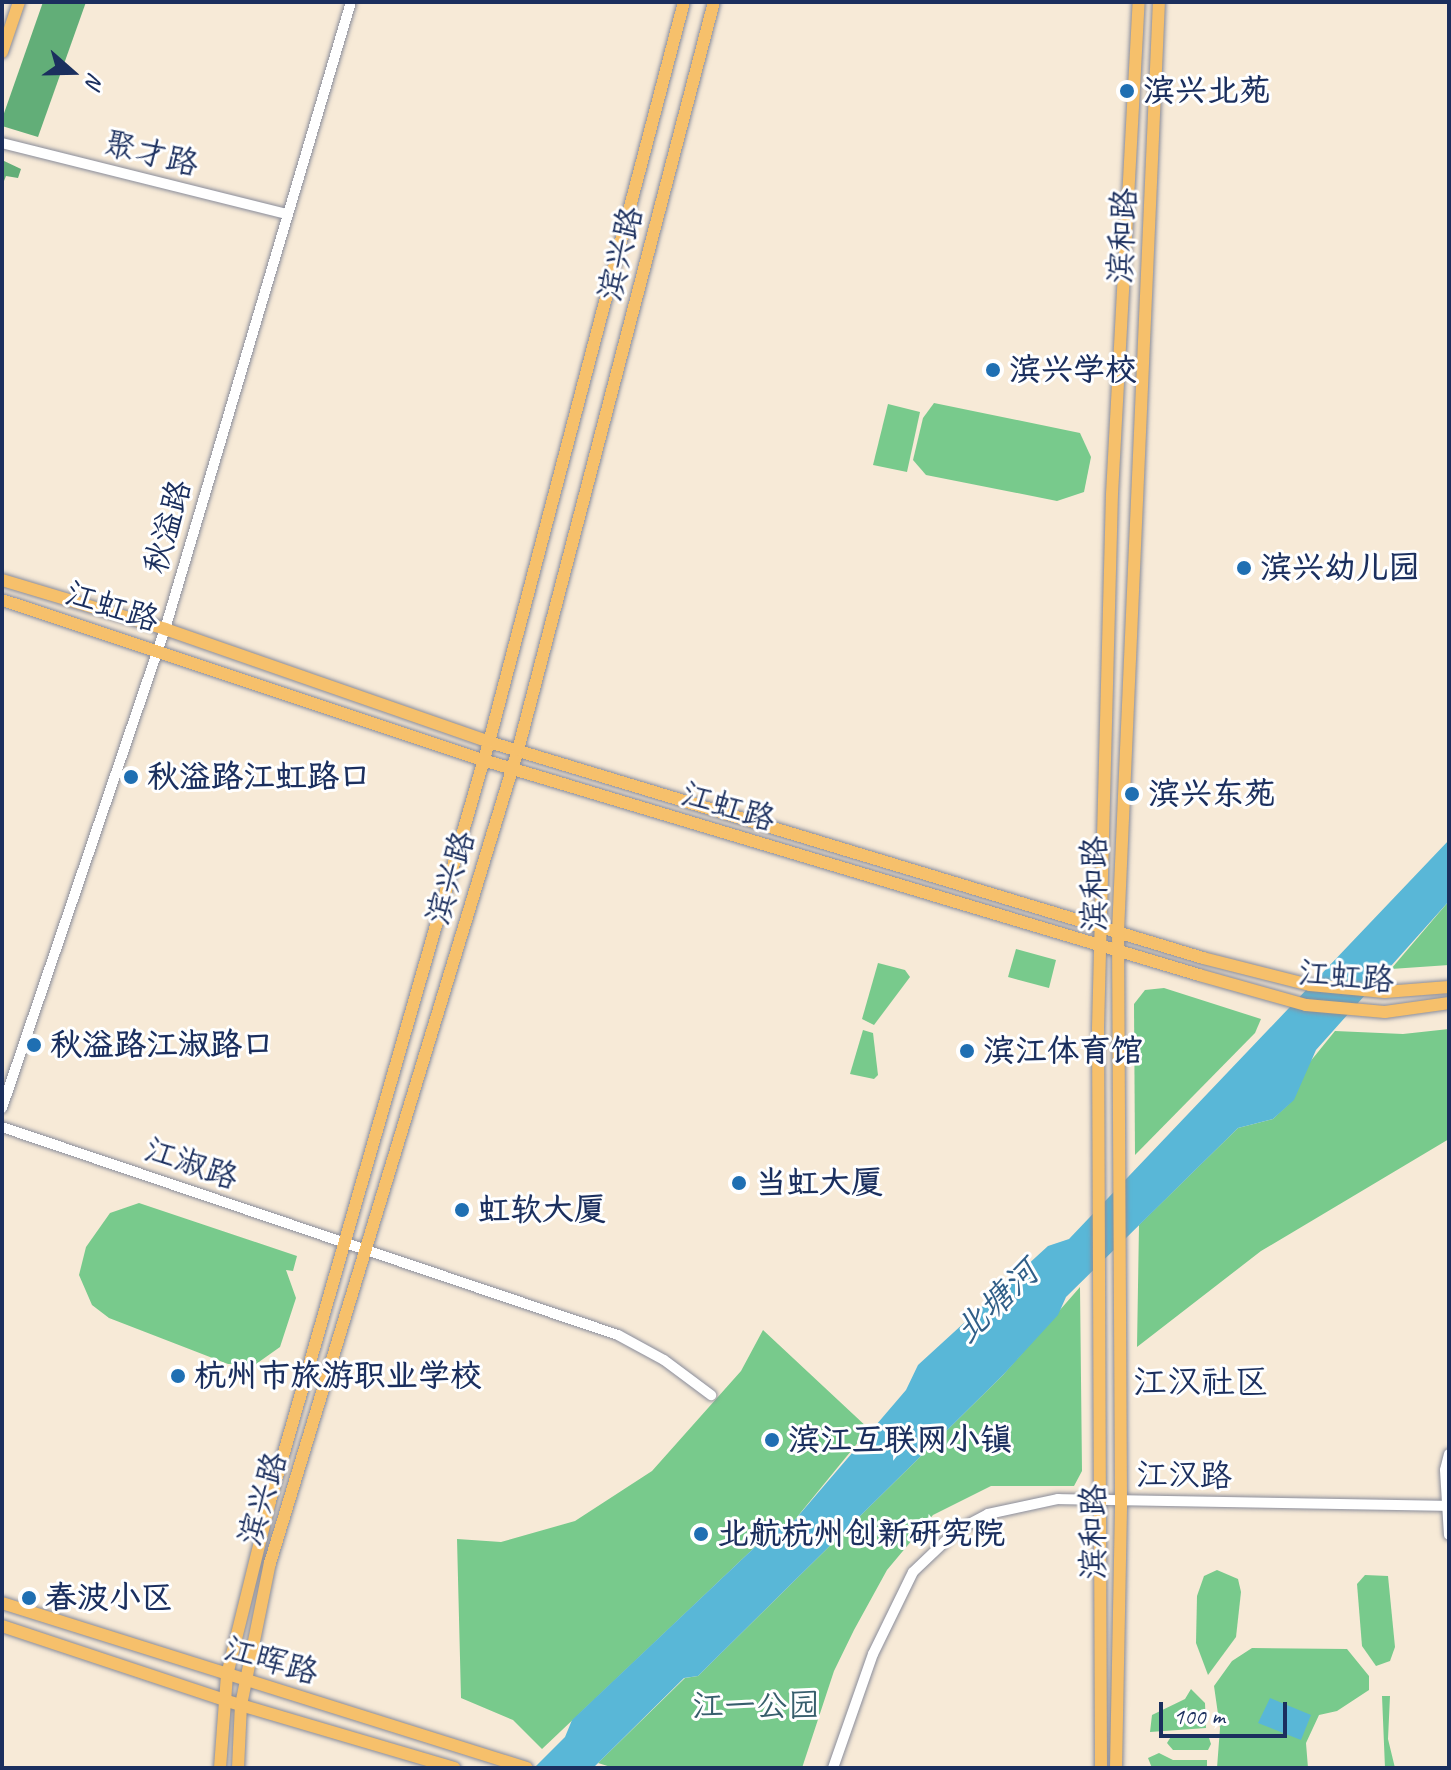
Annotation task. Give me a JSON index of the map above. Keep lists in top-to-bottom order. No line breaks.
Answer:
{"streets":{"main road":["滨和路","滨兴路","江虹路","江晖路"],"street":["聚才路","秋溢路","江淑路","江汉路"]},"crossings":[["聚才路","秋溢路"],["滨和路","江虹路"],["滨和路","江汉路"],["滨兴路","江虹路"],["滨兴路","江淑路"],["滨兴路","江晖路"],["秋溢路","江虹路"]],"districts":["江汉社区"],"water":["北塘河"],"parks":["江一公园"],"places":["滨兴北苑","滨兴学校","滨兴幼儿园","秋溢路江虹路口","滨兴东苑","秋溢路江淑路口","滨江体育馆","当虹大厦","虹软大厦","杭州市旅游职业学校","滨江互联网小镇","北航杭州创新研究院","春波小区"],"scale_bar":"100 m","north":"right"}
